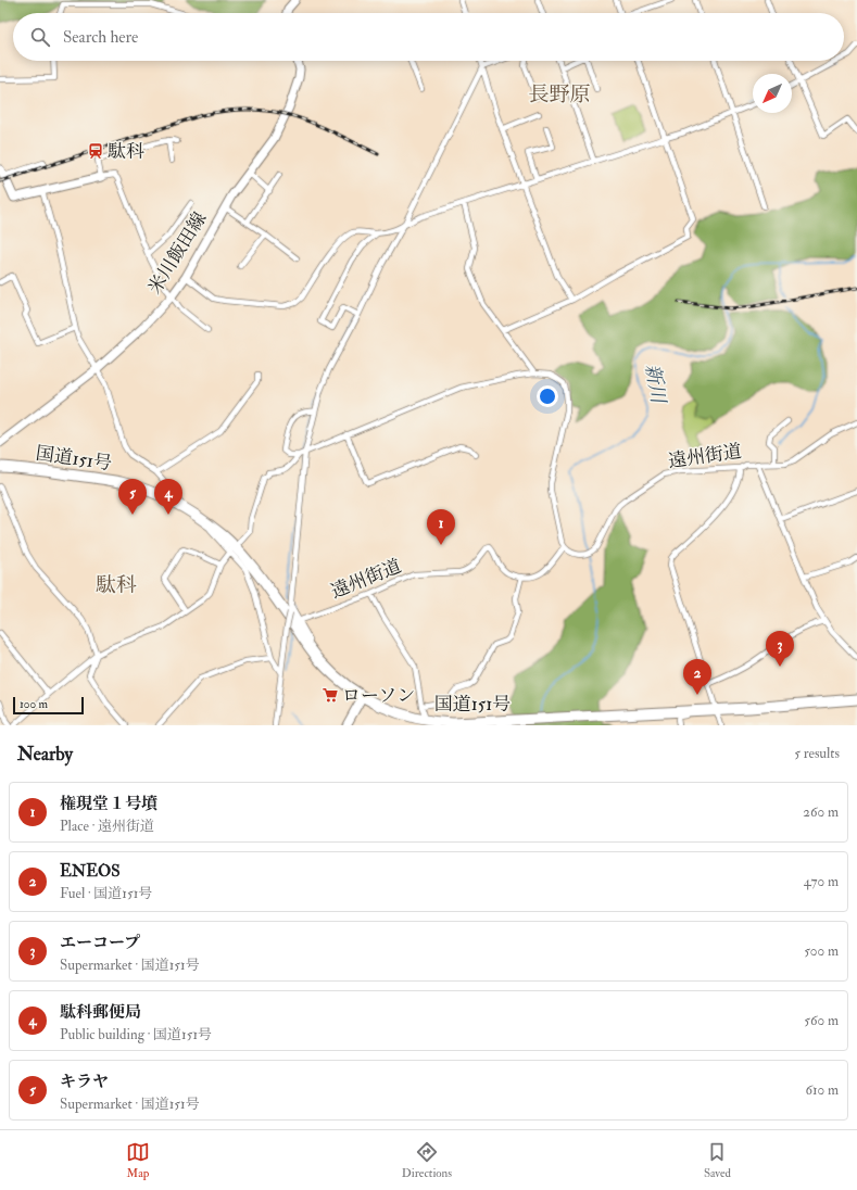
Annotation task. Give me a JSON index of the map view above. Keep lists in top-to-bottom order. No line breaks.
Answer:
{"streets":{"highway":["国道151号"],"main road":["米川飯田線"],"street":["遠州街道"]},"districts":["長野原","駄科"],"water":["新川"],"places":{"station":["駄科"],"supermarket":["ローソン"]},"scale_bar":"100 m","north":"bottom left","page":{"search":"Search here","pins":["4","5","1","3","2"],"scale":"100 m","heading":["Nearby","5 results"],"list":[{"mark":"1","name":"権現堂１号墳","note":"Place · 遠州街道","value":"260 m"},{"mark":"2","name":"ENEOS","note":"Fuel · 国道151号","value":"470 m"},{"mark":"3","name":"エーコープ","note":"Supermarket · 国道151号","value":"500 m"},{"mark":"4","name":"駄科郵便局","note":"Public building · 国道151号","value":"560 m"},{"mark":"5","name":"キラヤ","note":"Supermarket · 国道151号","value":"610 m"}],"nav":["Map","Directions","Saved"]}}
